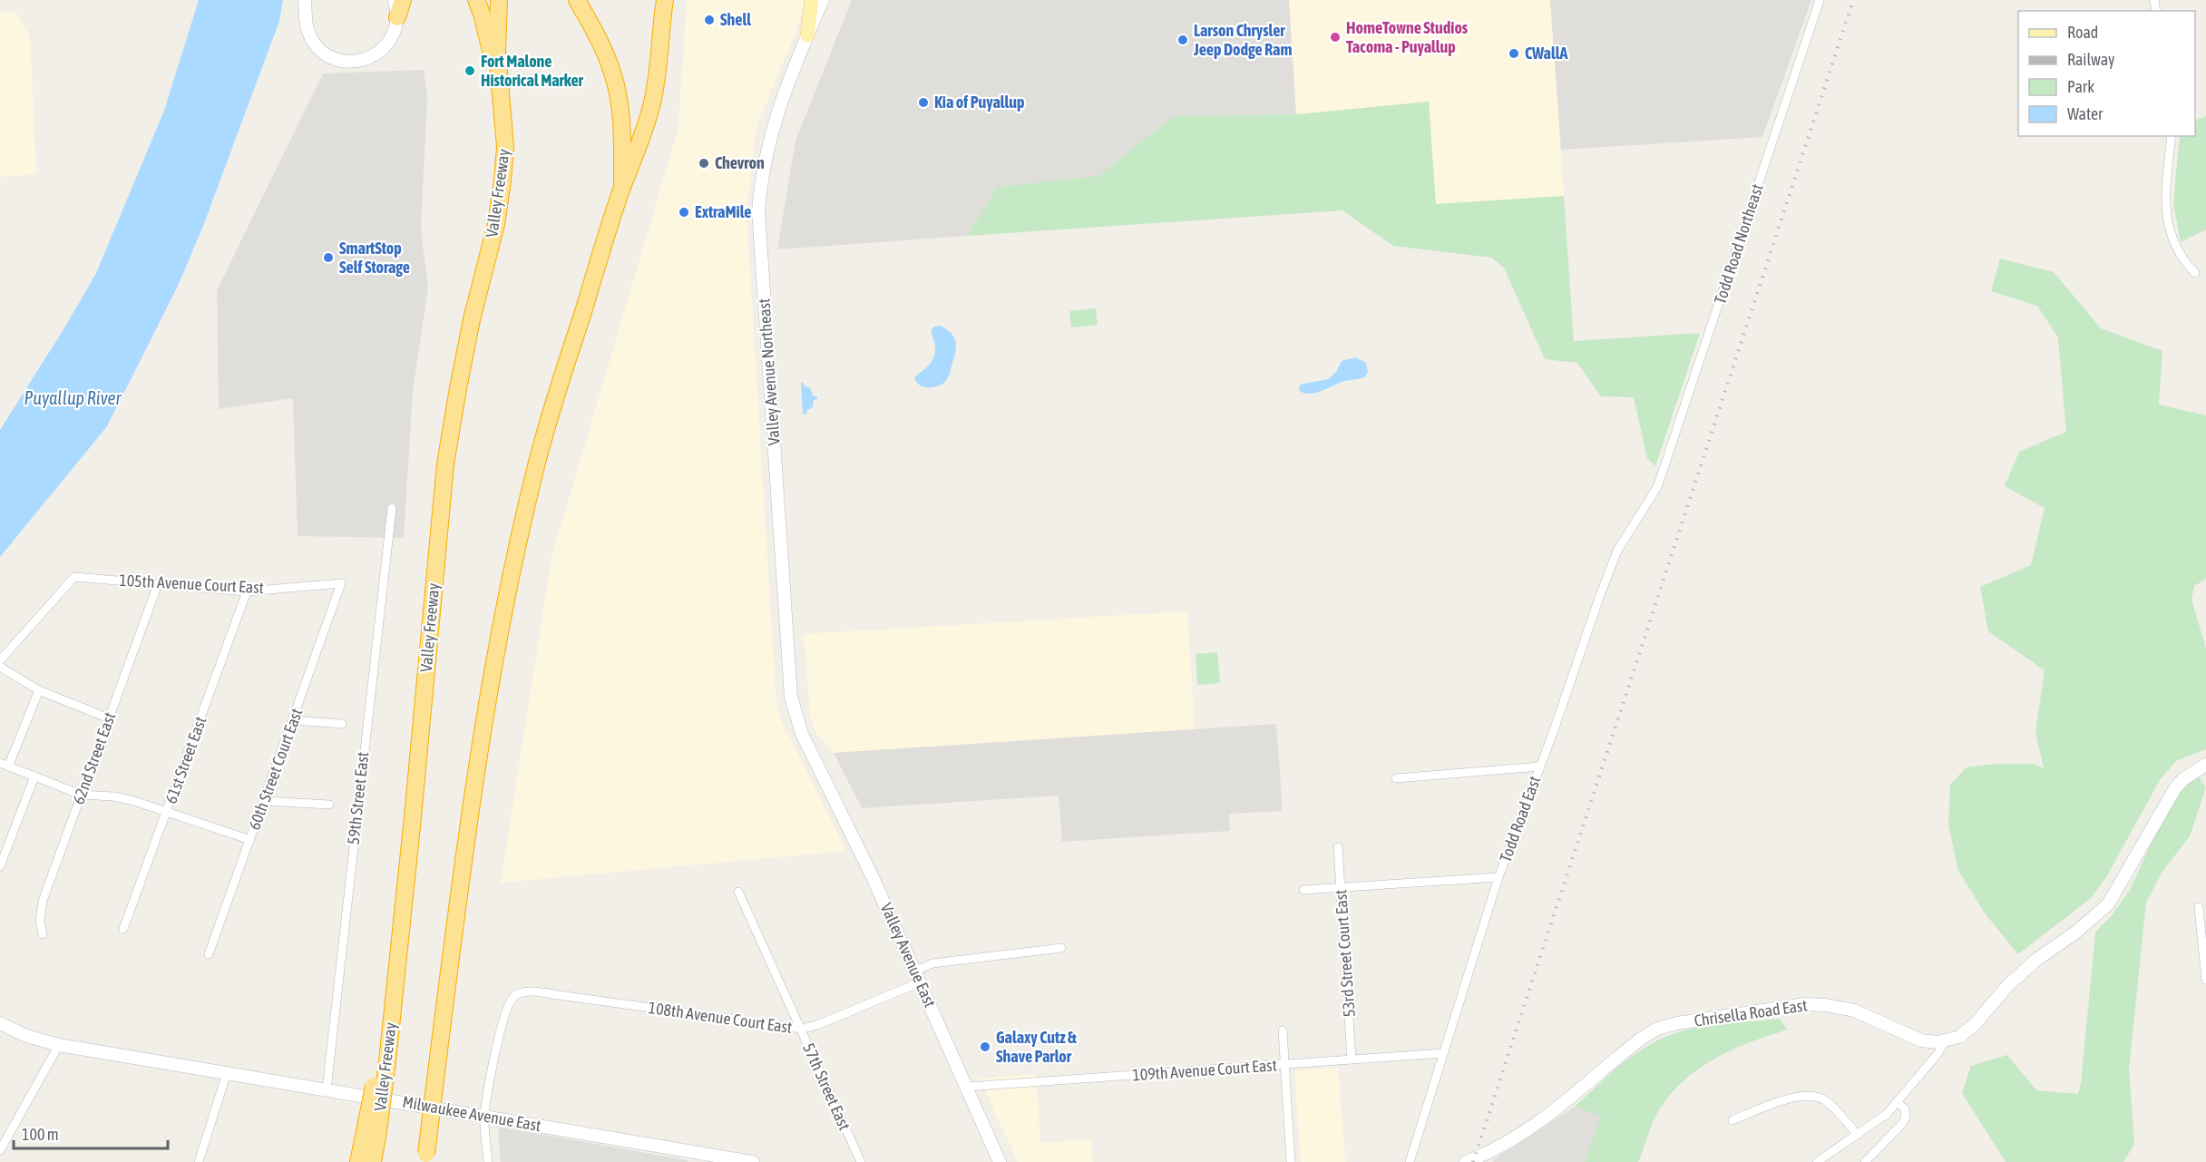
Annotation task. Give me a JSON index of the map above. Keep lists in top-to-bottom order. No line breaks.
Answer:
{"streets":{"highway":["Valley Freeway"],"street":["Todd Road Northeast","Valley Avenue Northeast","105th Avenue Court East","62nd Street East","61st Street East","60th Street Court East","59th Street East","Todd Road East","53rd Street Court East","Valley Avenue East","Chrisella Road East","108th Avenue Court East","109th Avenue Court East","57th Street East","Milwaukee Avenue East"]},"crossings":[["Todd Road Northeast","Todd Road East"],["Valley Avenue Northeast","Valley Avenue East"],["105th Avenue Court East","62nd Street East"],["105th Avenue Court East","61st Street East"],["105th Avenue Court East","60th Street Court East"],["59th Street East","Milwaukee Avenue East"],["Todd Road East","109th Avenue Court East"],["53rd Street Court East","109th Avenue Court East"],["Valley Avenue East","108th Avenue Court East"],["Valley Avenue East","109th Avenue Court East"],["108th Avenue Court East","57th Street East"],["108th Avenue Court East","Milwaukee Avenue East"]],"water":["Puyallup River"],"places":["Shell","HomeTowne Studios Tacoma - Puyallup","Larson Chrysler Jeep Dodge Ram","CWallA","Fort Malone Historical Marker","Kia of Puyallup","Chevron","ExtraMile","SmartStop Self Storage","Galaxy Cutz & Shave Parlor"],"legend":["Road","Railway","Park","Water"],"scale_bar":"100 m"}
